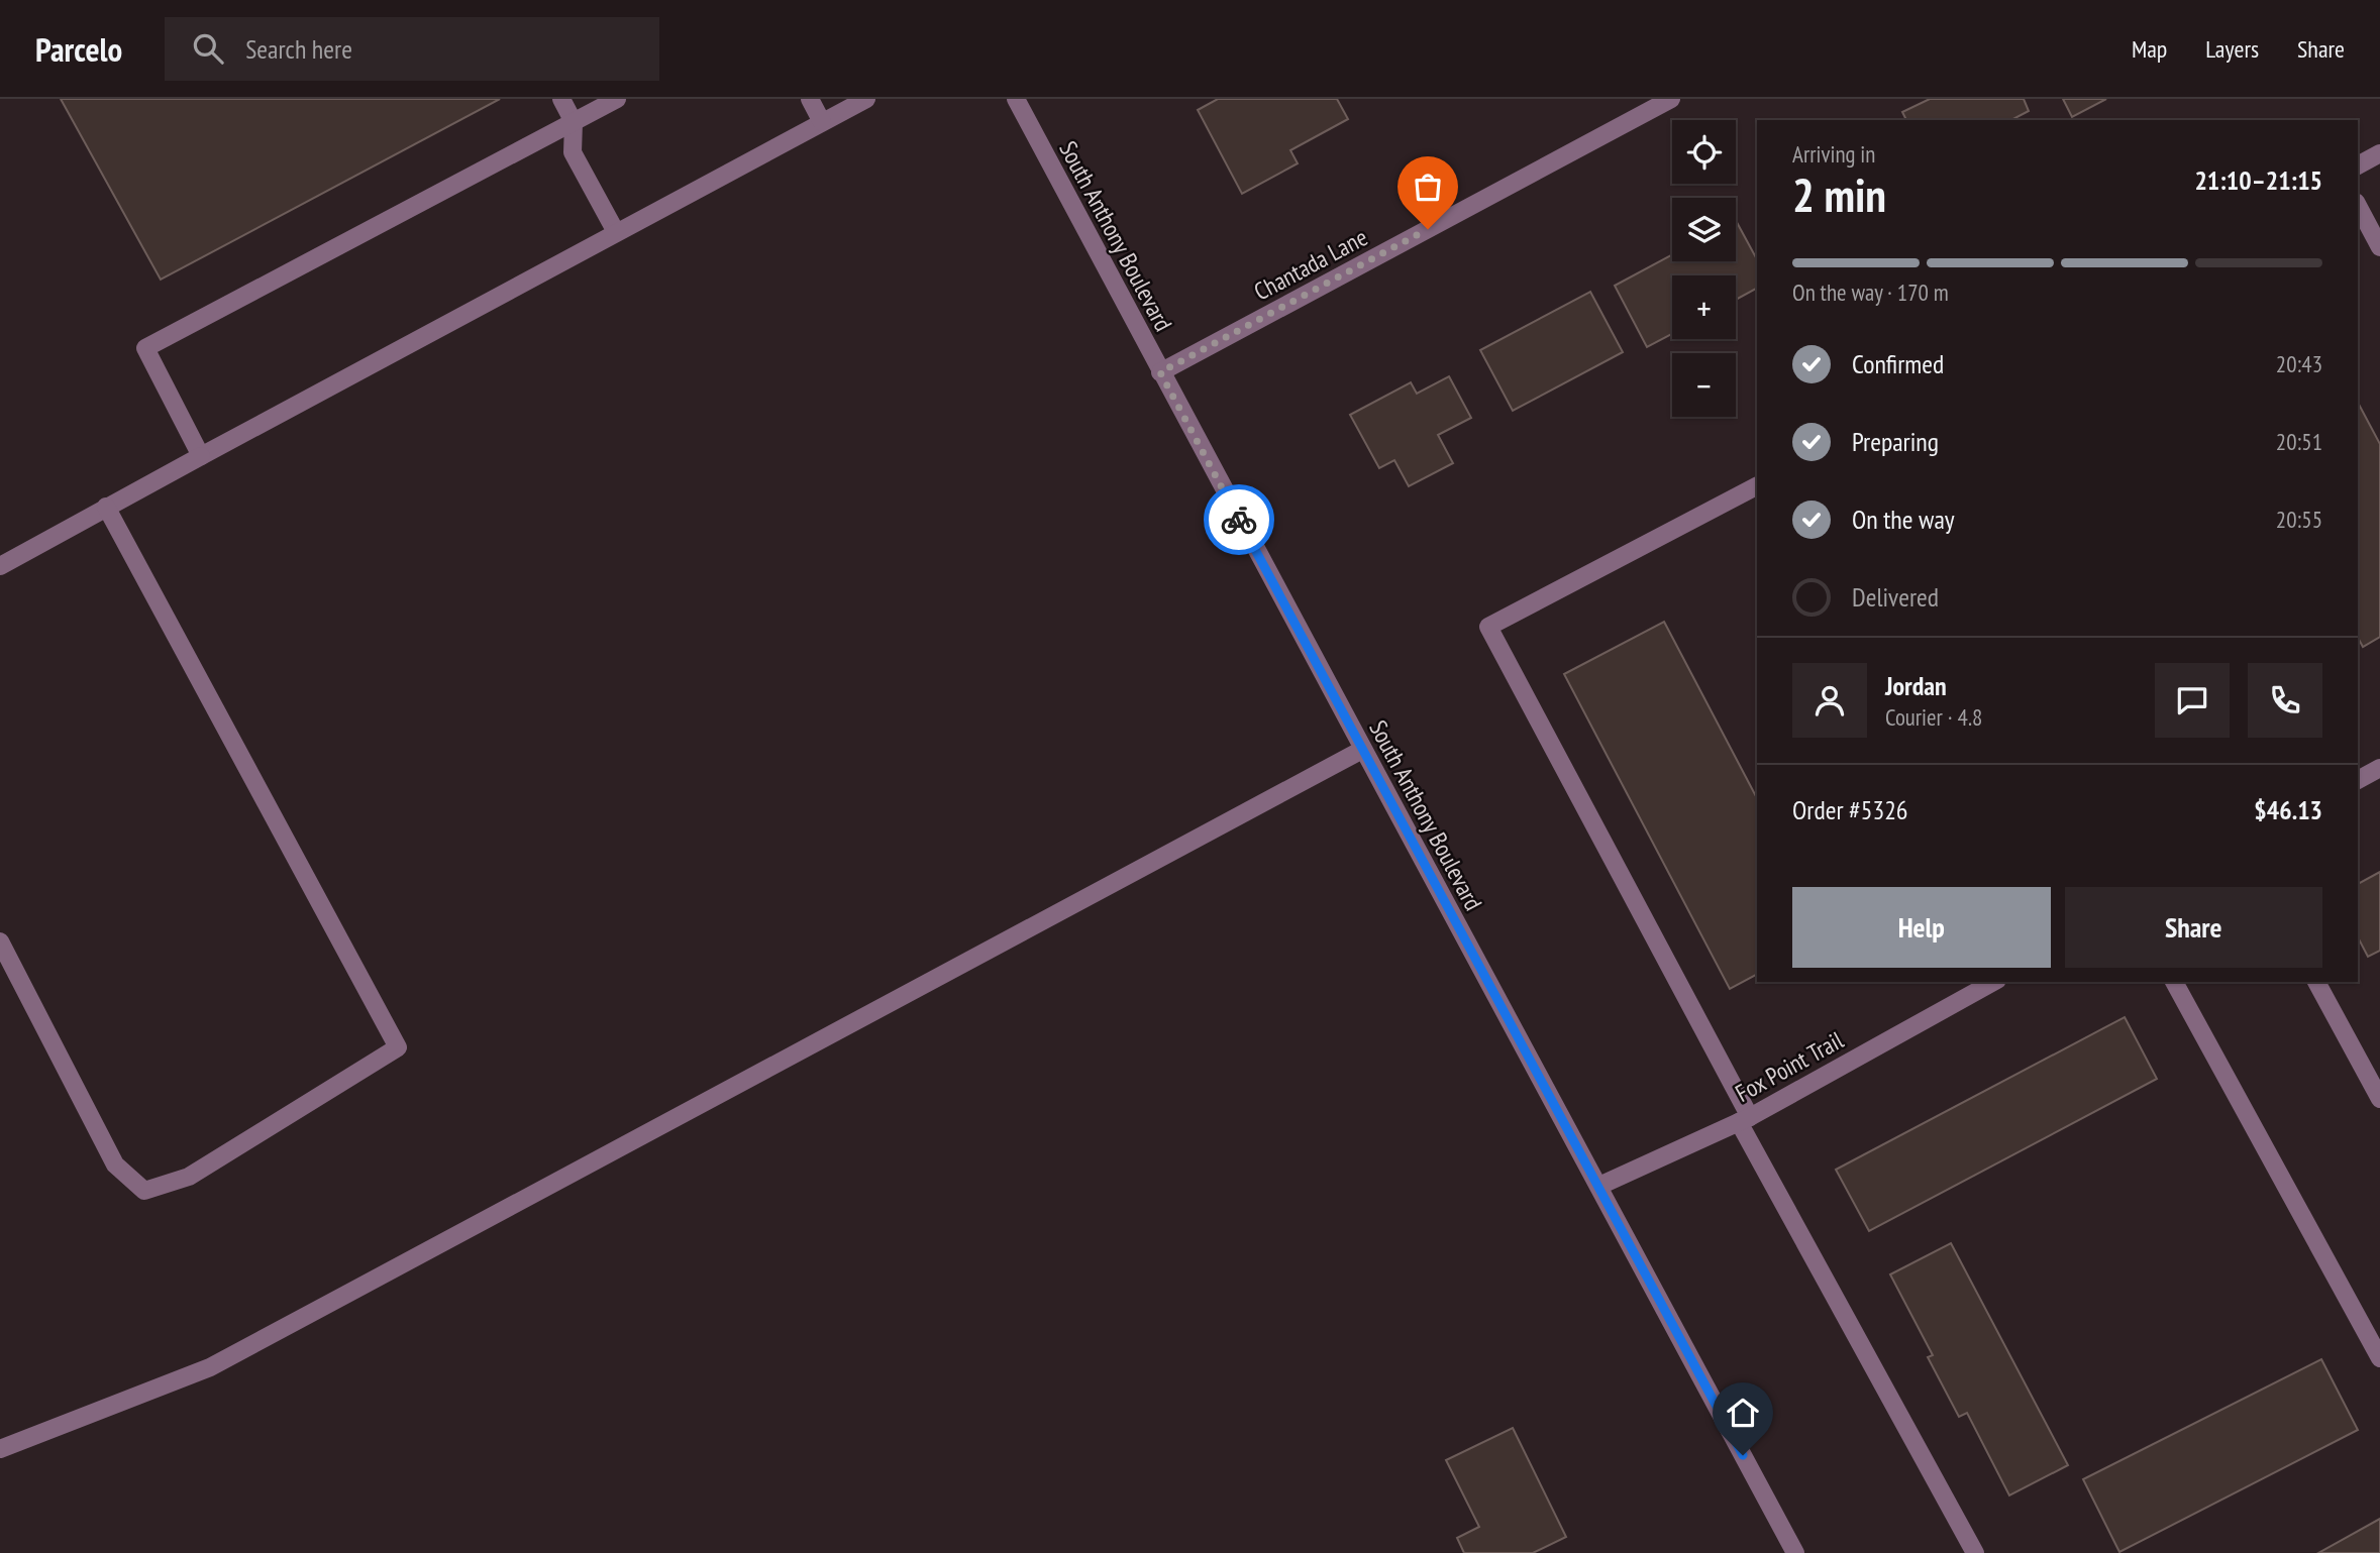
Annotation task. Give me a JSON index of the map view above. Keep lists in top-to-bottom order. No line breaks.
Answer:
{"streets":{"street":["South Anthony Boulevard","Chantada Lane","Fox Point Trail"]},"crossings":[["South Anthony Boulevard","Chantada Lane"],["South Anthony Boulevard","Fox Point Trail"]],"page":{"header":"Parcelo","search":"Search here","nav":["Map","Layers","Share"],"map_buttons":["+","−"],"heading":["2 min","Arriving in","21:10–21:15"],"panel":["Jordan","Courier · 4.8","Order #5326","$46.13"],"bar":"On the way · 170 m","list":[["Confirmed","20:43"],["Preparing","20:51"],["On the way","20:55"],"Delivered"],"buttons":["Help","Share"]}}
